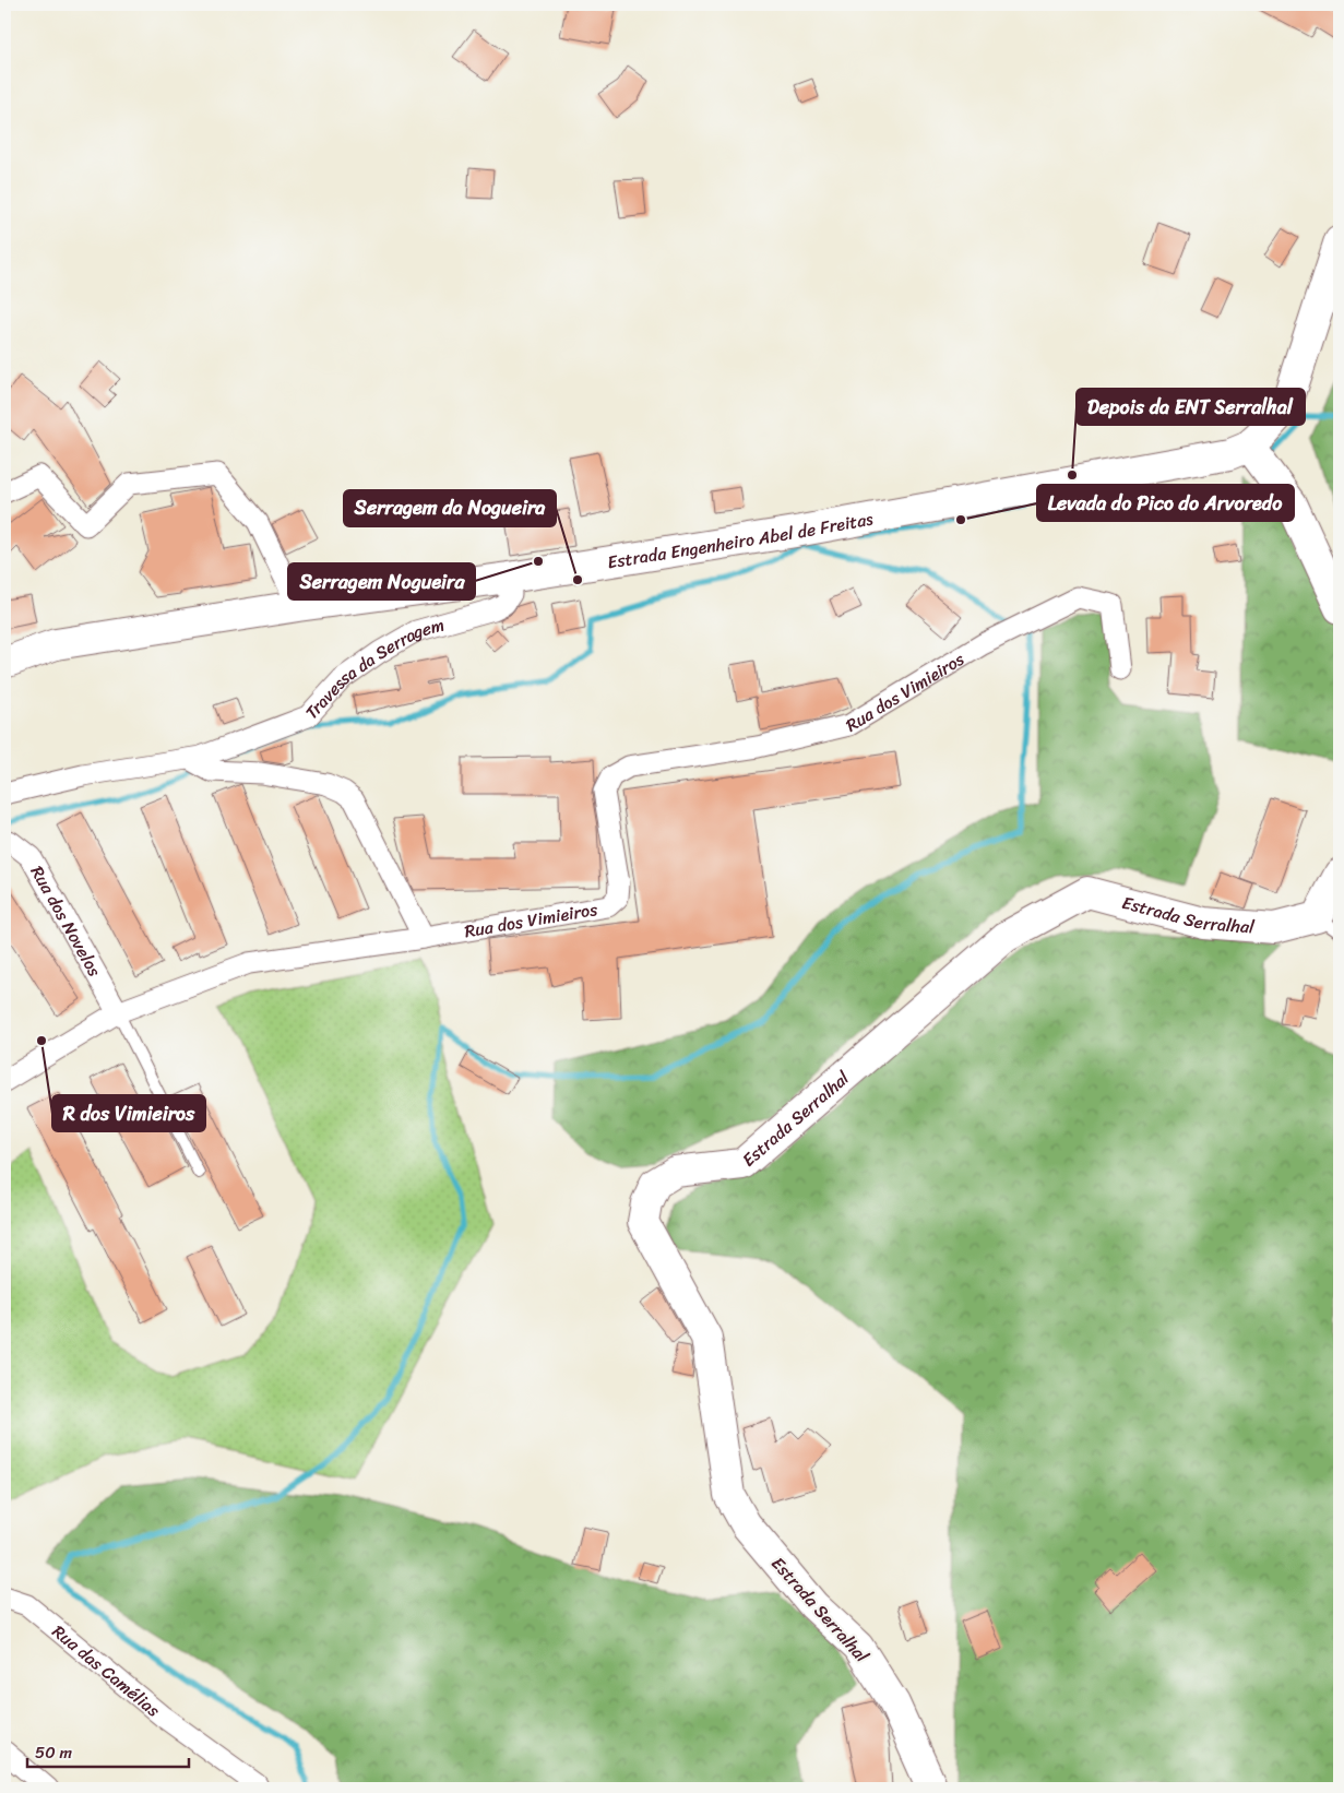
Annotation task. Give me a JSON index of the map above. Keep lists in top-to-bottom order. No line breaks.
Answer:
{"streets":{"street":["Estrada Engenheiro Abel de Freitas","Travessa da Serragem","Rua dos Vimieiros","Estrada Serralhal","Rua dos Novelos","Rua das Camélias"]},"crossings":[["Estrada Engenheiro Abel de Freitas","Travessa da Serragem"],["Rua dos Vimieiros","Rua dos Novelos"]],"places":["Depois da ENT Serralhal","Levada do Pico do Arvoredo","Serragem Nogueira","Serragem da Nogueira","R dos Vimieiros"],"scale_bar":"50 m"}
